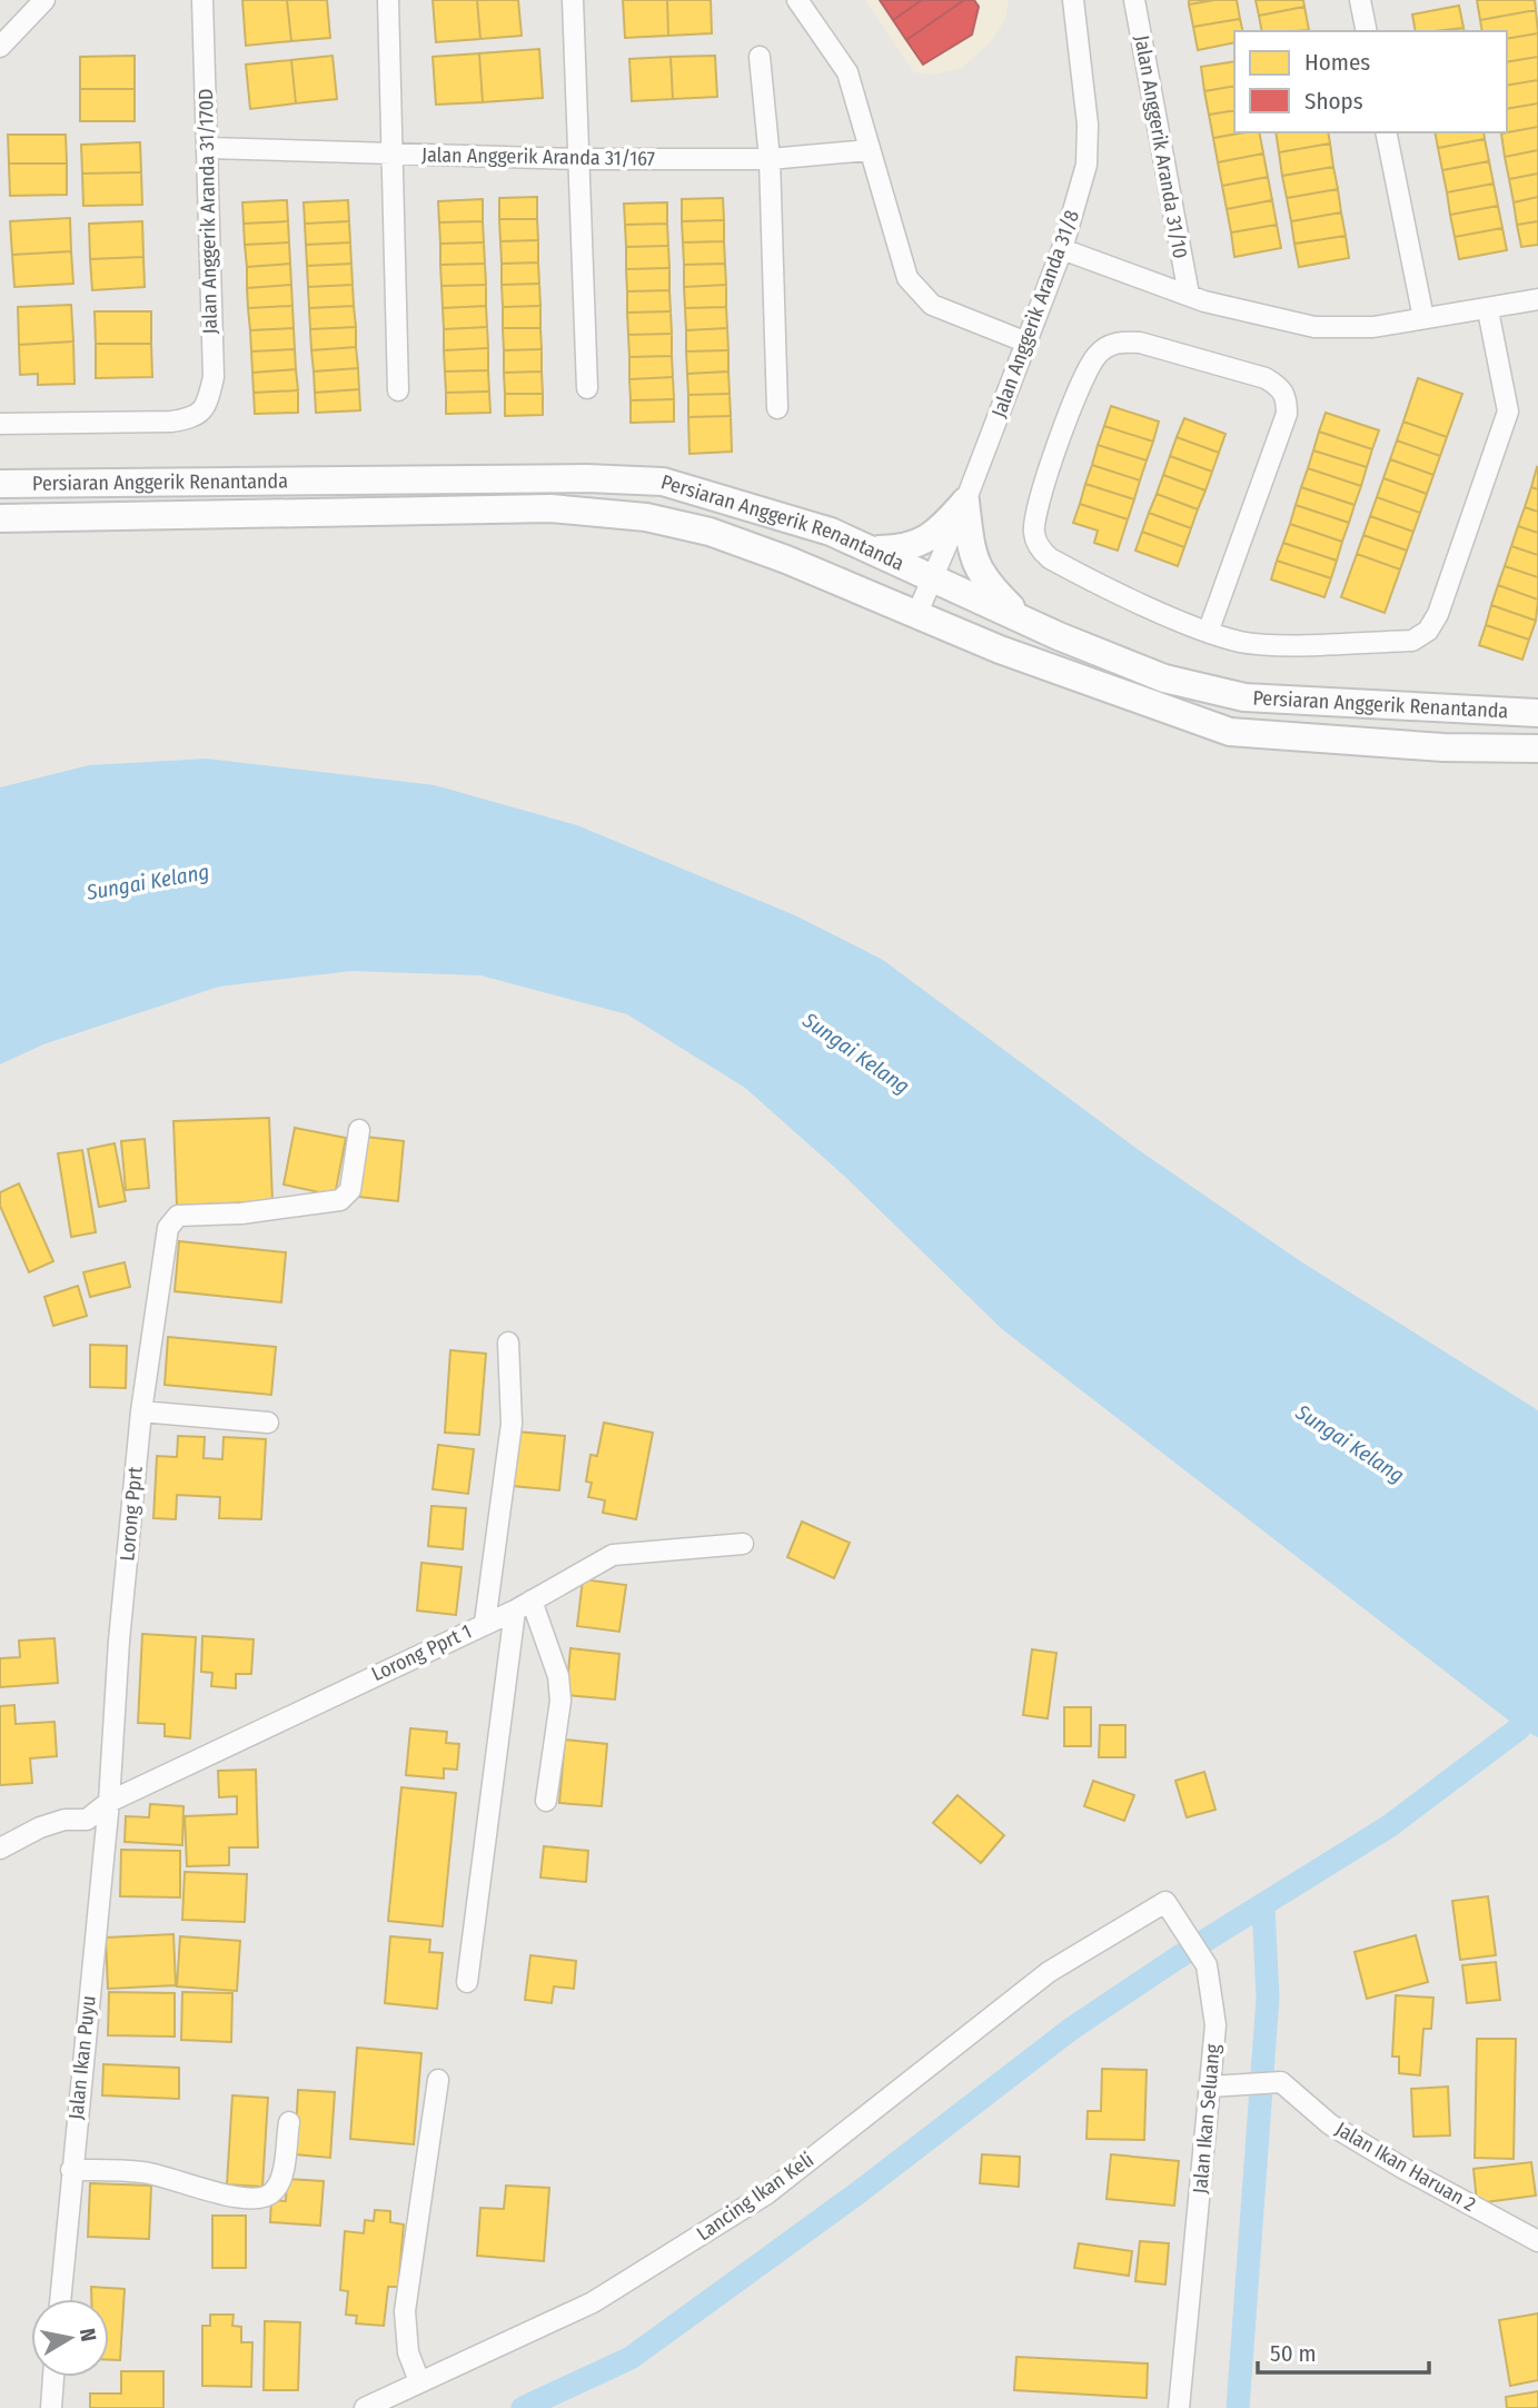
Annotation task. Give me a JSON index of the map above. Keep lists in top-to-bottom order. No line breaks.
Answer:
{"streets":{"main road":["Persiaran Anggerik Renantanda"],"street":["Jalan Anggerik Aranda 31/10","Jalan Anggerik Aranda 31/167","Jalan Anggerik Aranda 31/170D","Jalan Anggerik Aranda 31/8","Lorong Pprt","Lorong Pprt 1","Jalan Ikan Puyu","Jalan Ikan Seluang","Jalan Ikan Haruan 2","Lancing Ikan Keli"]},"crossings":[["Jalan Anggerik Aranda 31/167","Jalan Anggerik Aranda 31/170D"],["Jalan Anggerik Aranda 31/8","Persiaran Anggerik Renantanda"],["Lorong Pprt","Lorong Pprt 1"],["Lorong Pprt","Jalan Ikan Puyu"],["Lorong Pprt 1","Jalan Ikan Puyu"],["Jalan Ikan Seluang","Jalan Ikan Haruan 2"],["Jalan Ikan Seluang","Lancing Ikan Keli"]],"water":["Sungai Kelang"],"legend":["Homes","Shops"],"scale_bar":"50 m","north":"right"}
